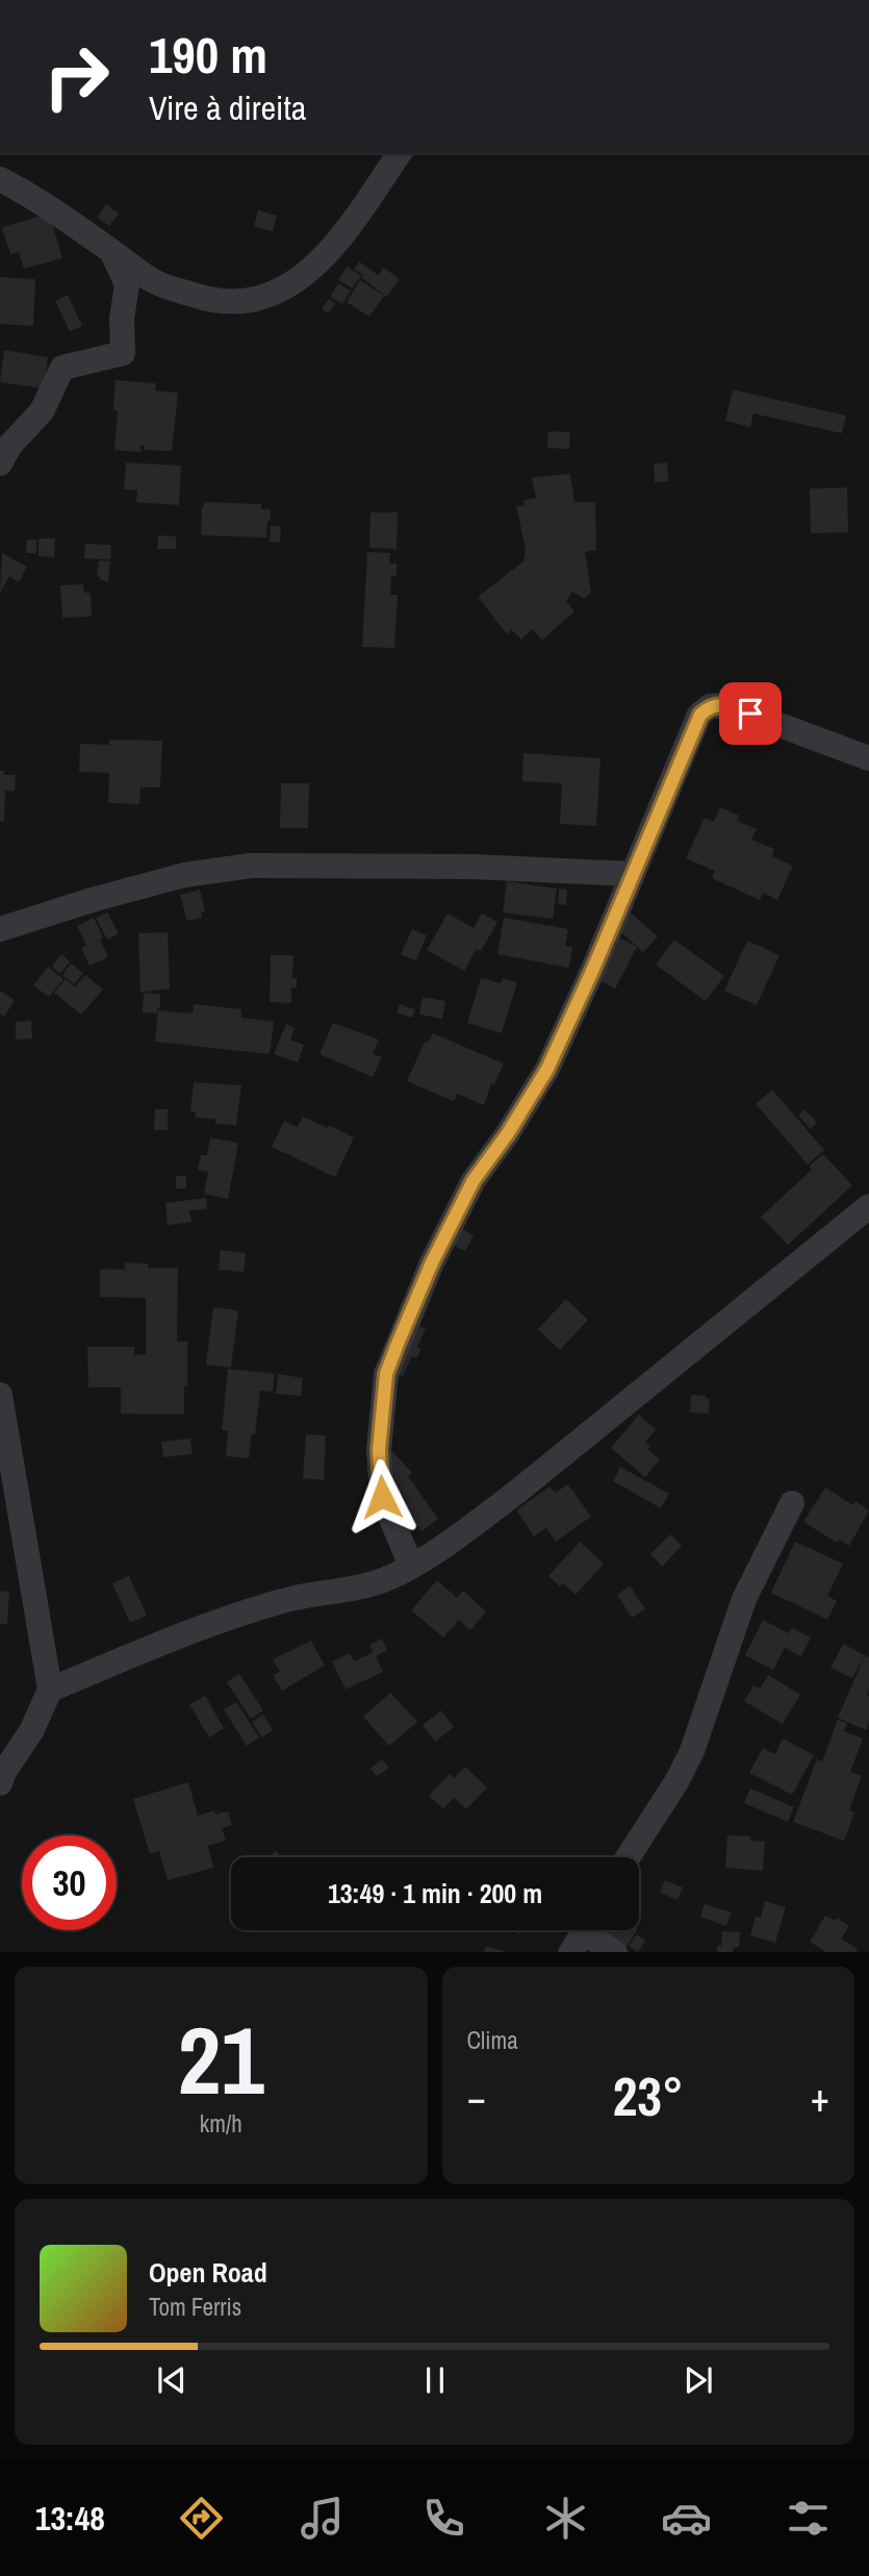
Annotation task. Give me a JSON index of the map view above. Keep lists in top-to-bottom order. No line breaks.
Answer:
{"page":{"turn":["190 m","Vire à direita"],"limit":"30","trip":"13:49 · 1 min · 200 m","tile":[["21","km/h"],"Clima"],"heat":["−","23°","+"],"song":["Open Road","Tom Ferris"],"tabs":"13:48"}}
